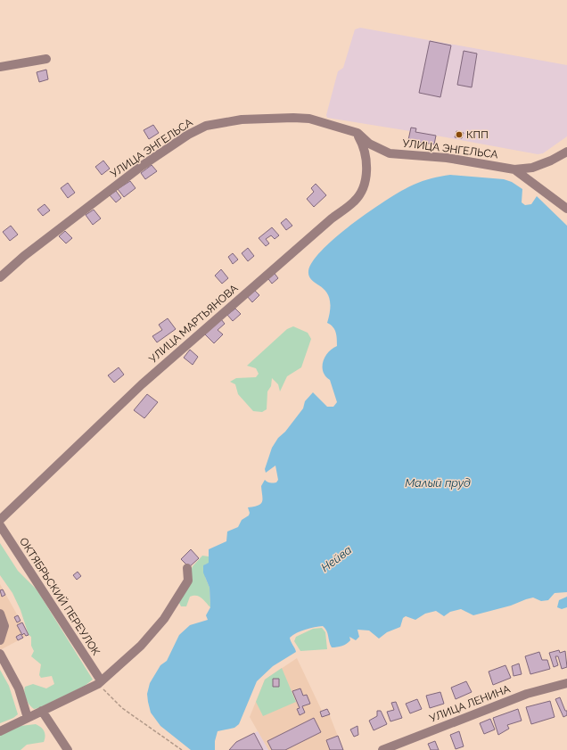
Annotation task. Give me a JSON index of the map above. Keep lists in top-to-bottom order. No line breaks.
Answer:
{"streets":{"street":["УЛИЦА ЭНГЕЛЬСА","УЛИЦА МАРТЬЯНОВА","ОКТЯБРЬСКИЙ ПЕРЕУЛОК","УЛИЦА ЛЕНИНА"]},"crossings":[["УЛИЦА ЭНГЕЛЬСА","УЛИЦА МАРТЬЯНОВА"]],"water":["Малый пруд","Нейва"],"places":["КПП"]}
